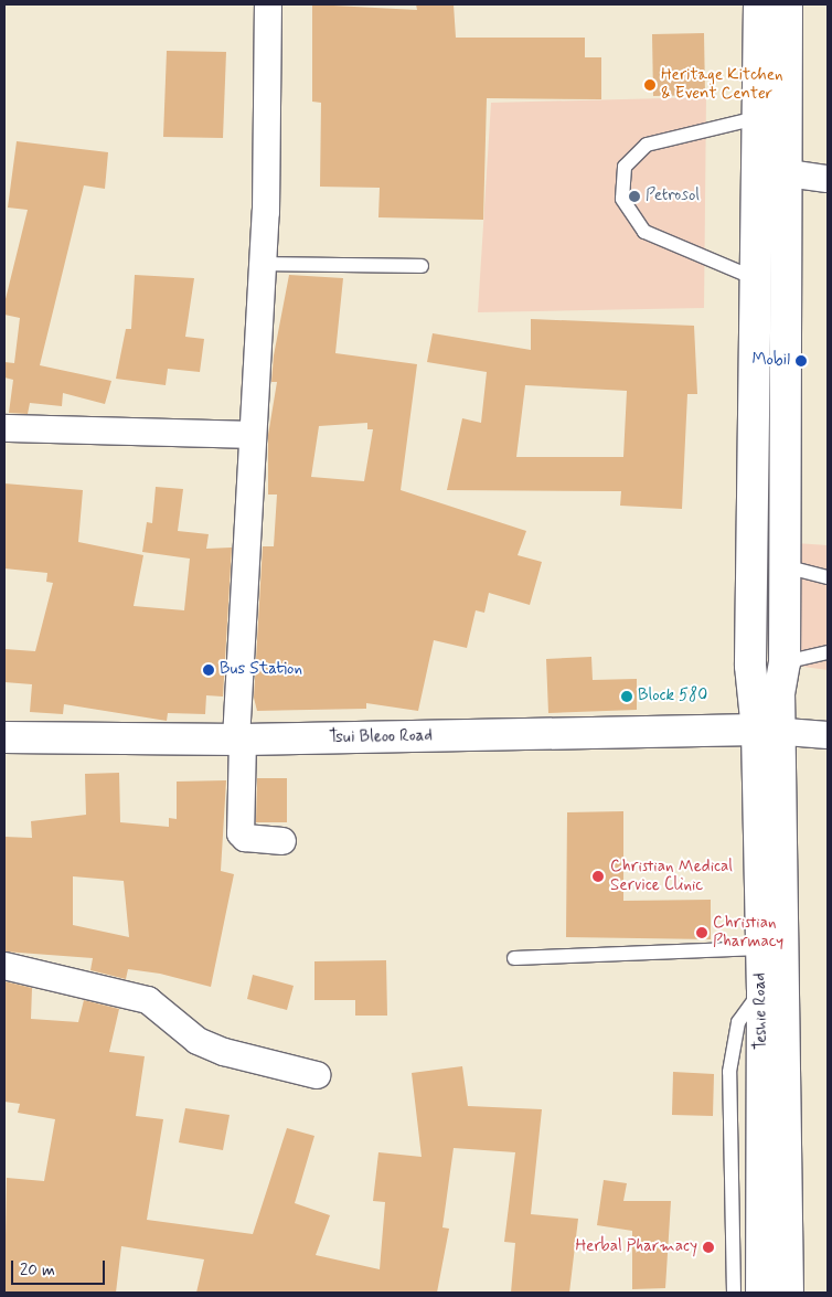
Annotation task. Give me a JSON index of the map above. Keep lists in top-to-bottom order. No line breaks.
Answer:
{"streets":{"main road":["Tsui Bleoo Road","Teshie Road"]},"crossings":[["Tsui Bleoo Road","Teshie Road"]],"places":["Heritage Kitchen & Event Center","Petrosol","Mobil","Bus Station","Block 580","Christian Medical Service Clinic","Christian Pharmacy","Herbal Pharmacy"],"scale_bar":"20 m"}
